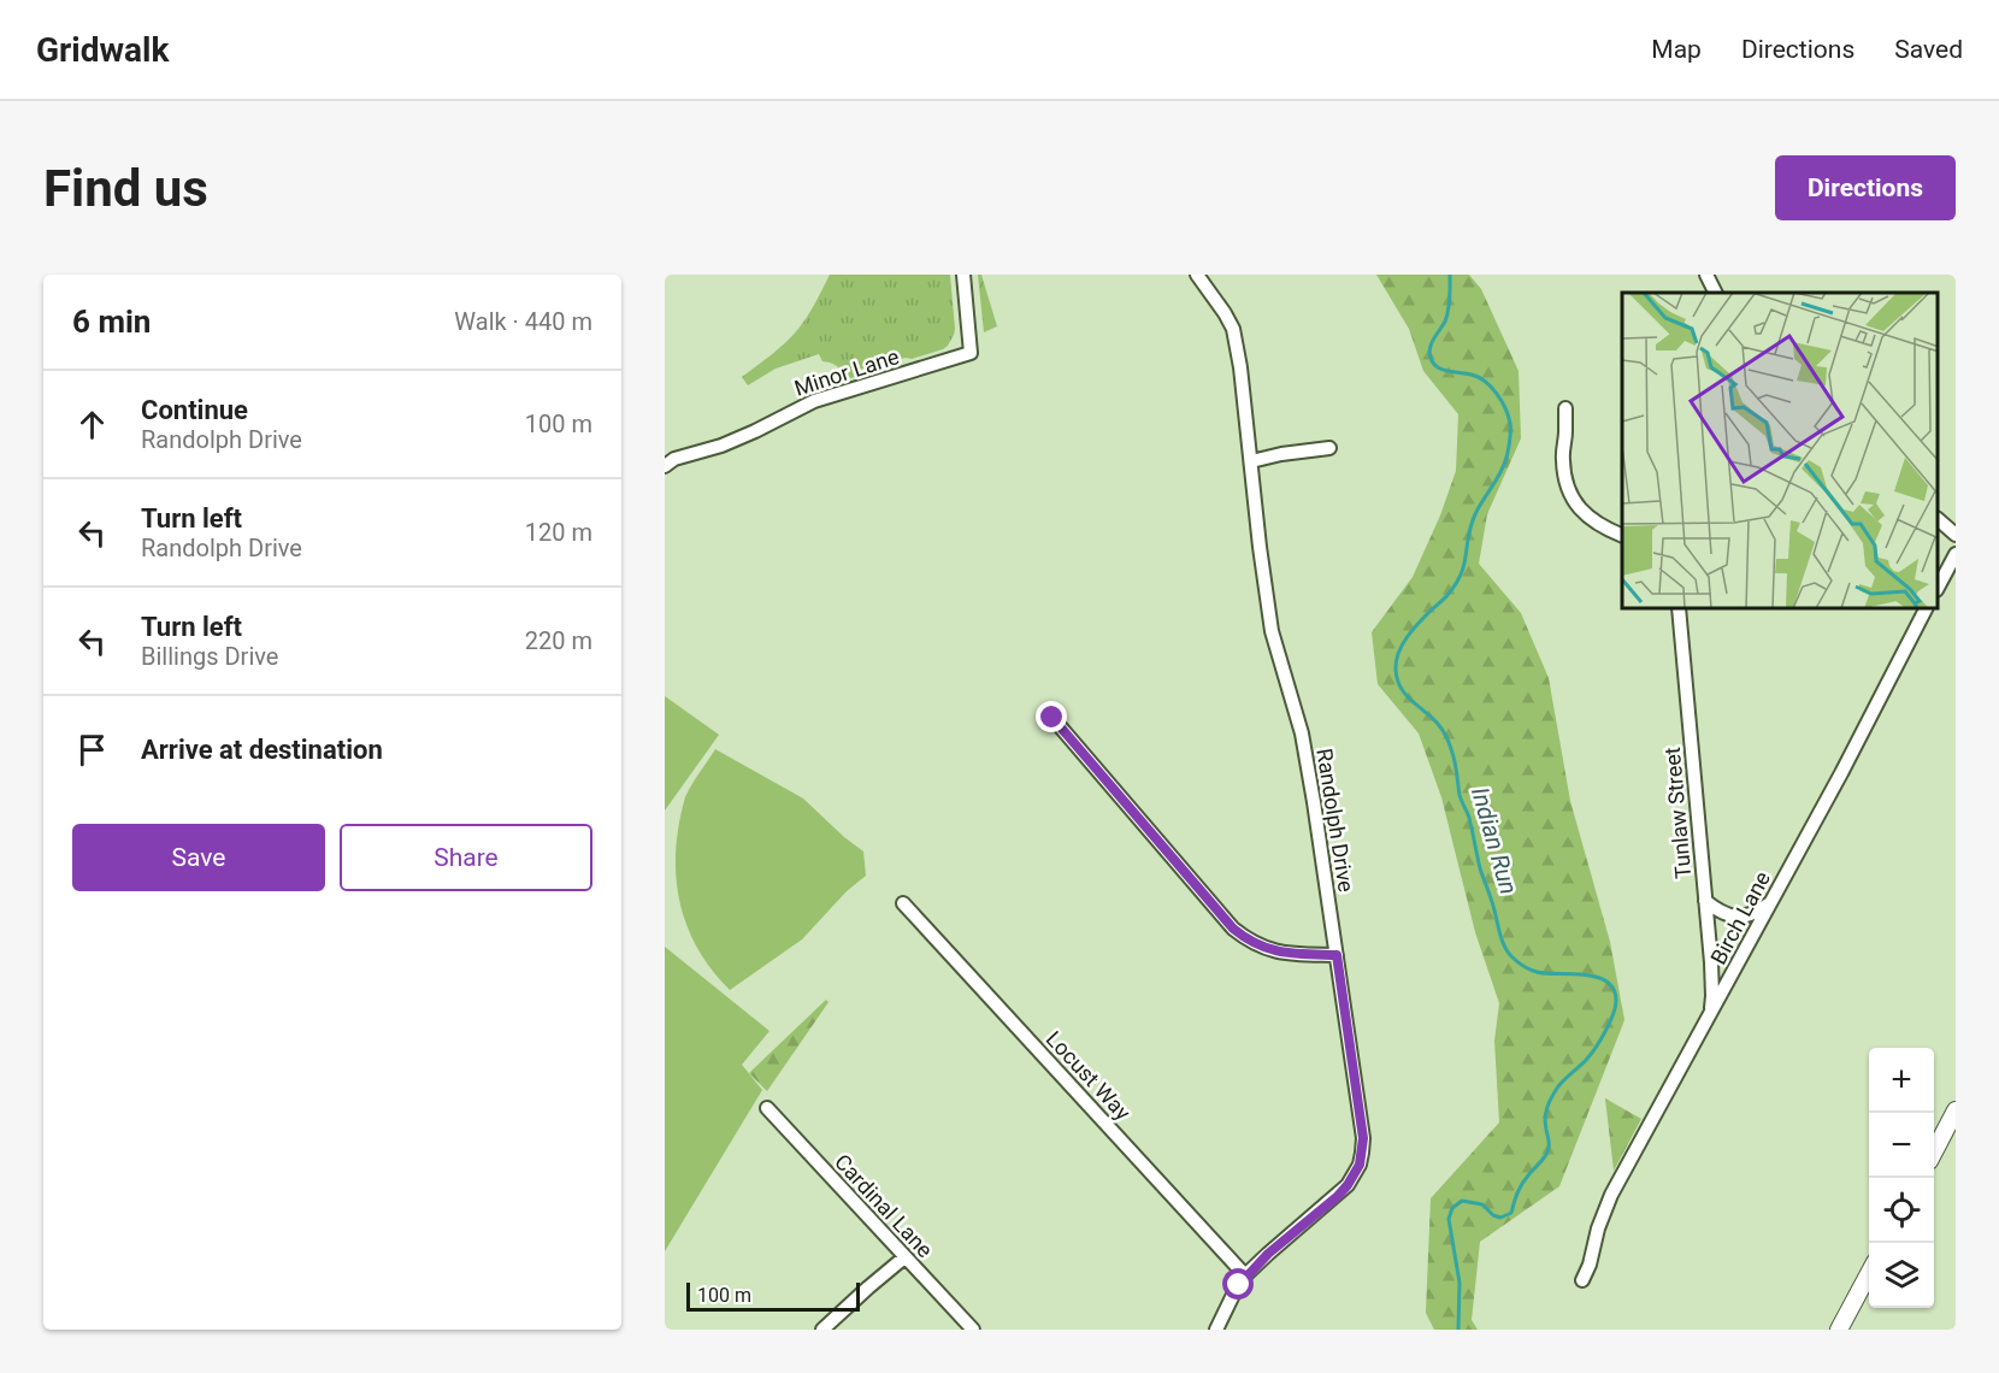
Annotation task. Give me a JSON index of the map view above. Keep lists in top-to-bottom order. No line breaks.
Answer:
{"streets":{"street":["Minor Lane","Tunlaw Street","Randolph Drive","Birch Lane","Locust Way","Cardinal Lane"]},"crossings":[["Tunlaw Street","Birch Lane"],["Randolph Drive","Locust Way"]],"water":["Indian Run"],"scale_bar":"100 m","page":{"header":"Gridwalk","nav":["Map","Directions","Saved"],"buttons":["Directions",["Save","Share"]],"title":"Find us","heading":["6 min","Walk · 440 m"],"list":[["Continue","Randolph Drive","100 m"],["Turn left","Randolph Drive","120 m"],["Turn left","Billings Drive","220 m"],"Arrive at destination"],"map_buttons":["+","−"],"scale":"100 m"}}
